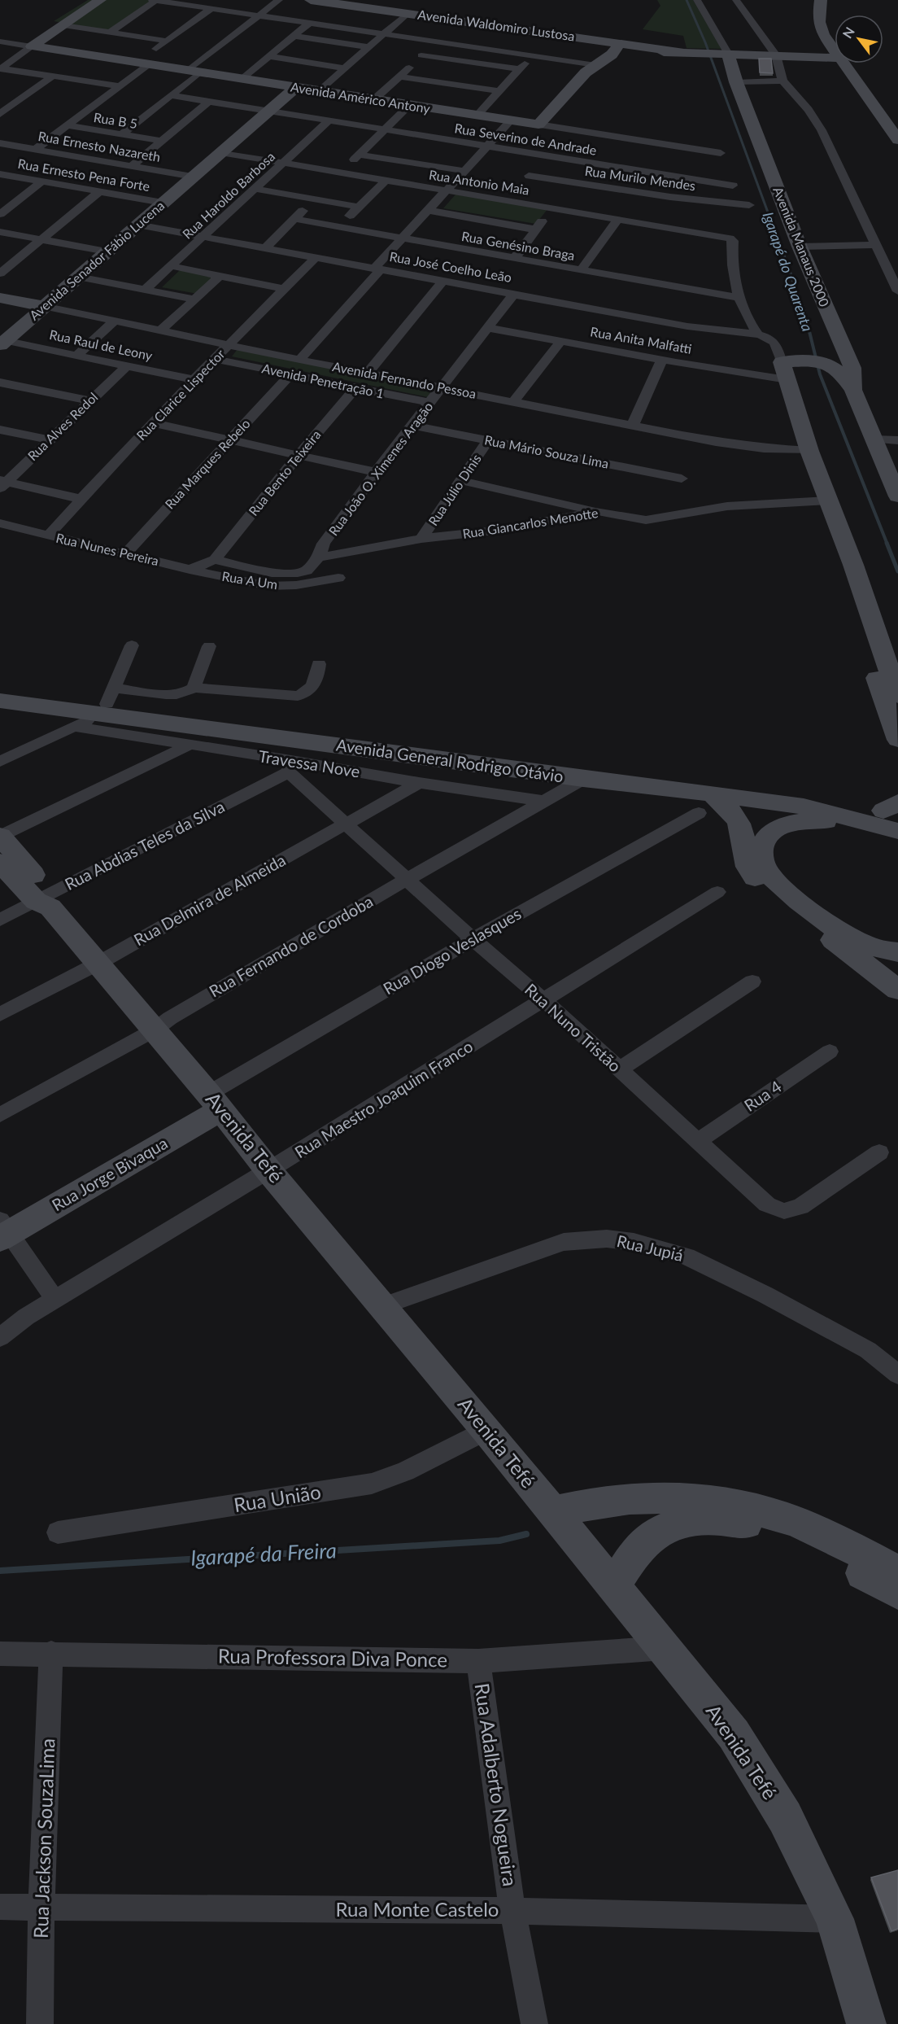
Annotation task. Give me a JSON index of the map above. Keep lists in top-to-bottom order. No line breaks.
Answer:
{"streets":{"street":["Avenida Waldomiro Lustosa","Avenida Américo Antony","Rua B 5","Rua Severino de Andrade","Rua Ernesto Nazareth","Rua Ernesto Pena Forte","Rua Murilo Mendes","Rua Antonio Maia","Rua Haroldo Barbosa","Rua Genésino Braga","Avenida Manaus 2000","Avenida Senador Fábio Lucena","Rua José Coelho Leão","Rua Anita Malfatti","Rua Raul de Leony","Avenida Fernando Pessoa","Avenida Penetração 1","Rua Clarice Lispector","Rua Alves Redol","Rua Mário Souza Lima","Rua Marques Rebelo","Rua João O. Ximenes Aragão","Rua Bento Teixeira","Rua Júlio Dinis","Rua Giancarlos Menotte","Rua Nunes Pereira","Rua A Um","Avenida General Rodrigo Otávio","Travessa Nove","Rua Abdias Teles da Silva","Rua Delmira de Almeida","Rua Fernando de Cordoba","Rua Diogo Veslasques","Rua Nuno Tristão","Rua 4","Rua Maestro Joaquim Franco","Avenida Tefé","Rua Jorge Bivaqua","Rua Jupiá","Rua União","Rua Professora Diva Ponce","Rua Adalberto Nogueira","Rua Jackson SouzaLima","Rua Monte Castelo"]},"crossings":[["Avenida Waldomiro Lustosa","Avenida Manaus 2000"],["Avenida Américo Antony","Avenida Senador Fábio Lucena"],["Rua Severino de Andrade","Rua Haroldo Barbosa"],["Rua Severino de Andrade","Avenida Senador Fábio Lucena"],["Rua Ernesto Nazareth","Avenida Senador Fábio Lucena"],["Rua Ernesto Pena Forte","Avenida Senador Fábio Lucena"],["Rua Antonio Maia","Rua Haroldo Barbosa"],["Rua Antonio Maia","Rua Genésino Braga"],["Rua Antonio Maia","Avenida Senador Fábio Lucena"],["Rua Haroldo Barbosa","Rua José Coelho Leão"],["Avenida Senador Fábio Lucena","Rua José Coelho Leão"],["Avenida Senador Fábio Lucena","Rua Raul de Leony"],["Avenida Senador Fábio Lucena","Avenida Fernando Pessoa"],["Rua José Coelho Leão","Rua Clarice Lispector"],["Rua José Coelho Leão","Rua João O. Ximenes Aragão"],["Rua Anita Malfatti","Rua João O. Ximenes Aragão"],["Rua Raul de Leony","Rua Clarice Lispector"],["Rua Raul de Leony","Rua Alves Redol"],["Avenida Fernando Pessoa","Rua Clarice Lispector"],["Avenida Fernando Pessoa","Rua João O. Ximenes Aragão"],["Avenida Penetração 1","Rua Clarice Lispector"],["Avenida Penetração 1","Rua Marques Rebelo"],["Avenida Penetração 1","Rua João O. Ximenes Aragão"],["Avenida Penetração 1","Rua Bento Teixeira"],["Rua Clarice Lispector","Rua Nunes Pereira"],["Rua Mário Souza Lima","Rua João O. Ximenes Aragão"],["Rua Mário Souza Lima","Rua Júlio Dinis"],["Rua Marques Rebelo","Rua Nunes Pereira"],["Rua João O. Ximenes Aragão","Rua Bento Teixeira"],["Rua João O. Ximenes Aragão","Rua Giancarlos Menotte"],["Rua Júlio Dinis","Rua Giancarlos Menotte"],["Rua Nunes Pereira","Rua A Um"],["Avenida General Rodrigo Otávio","Rua Fernando de Cordoba"],["Avenida General Rodrigo Otávio","Rua Diogo Veslasques"],["Travessa Nove","Rua Abdias Teles da Silva"],["Travessa Nove","Rua Delmira de Almeida"],["Travessa Nove","Rua Fernando de Cordoba"],["Travessa Nove","Rua Nuno Tristão"],["Rua Abdias Teles da Silva","Rua Nuno Tristão"],["Rua Abdias Teles da Silva","Avenida Tefé"],["Rua Delmira de Almeida","Rua Nuno Tristão"],["Rua Delmira de Almeida","Avenida Tefé"],["Rua Fernando de Cordoba","Rua Nuno Tristão"],["Rua Fernando de Cordoba","Avenida Tefé"],["Rua Diogo Veslasques","Rua Nuno Tristão"],["Rua Diogo Veslasques","Avenida Tefé"],["Rua Diogo Veslasques","Rua Jorge Bivaqua"],["Rua Nuno Tristão","Rua 4"],["Rua Nuno Tristão","Rua Maestro Joaquim Franco"],["Rua Maestro Joaquim Franco","Avenida Tefé"],["Avenida Tefé","Rua Jorge Bivaqua"],["Avenida Tefé","Rua Jupiá"],["Avenida Tefé","Rua União"],["Avenida Tefé","Rua Professora Diva Ponce"],["Avenida Tefé","Rua Monte Castelo"],["Rua Professora Diva Ponce","Rua Adalberto Nogueira"],["Rua Professora Diva Ponce","Rua Jackson SouzaLima"],["Rua Adalberto Nogueira","Rua Monte Castelo"],["Rua Jackson SouzaLima","Rua Monte Castelo"]],"water":["Igarapé do Quarenta","Igarapé da Freira"],"north":"top left"}
